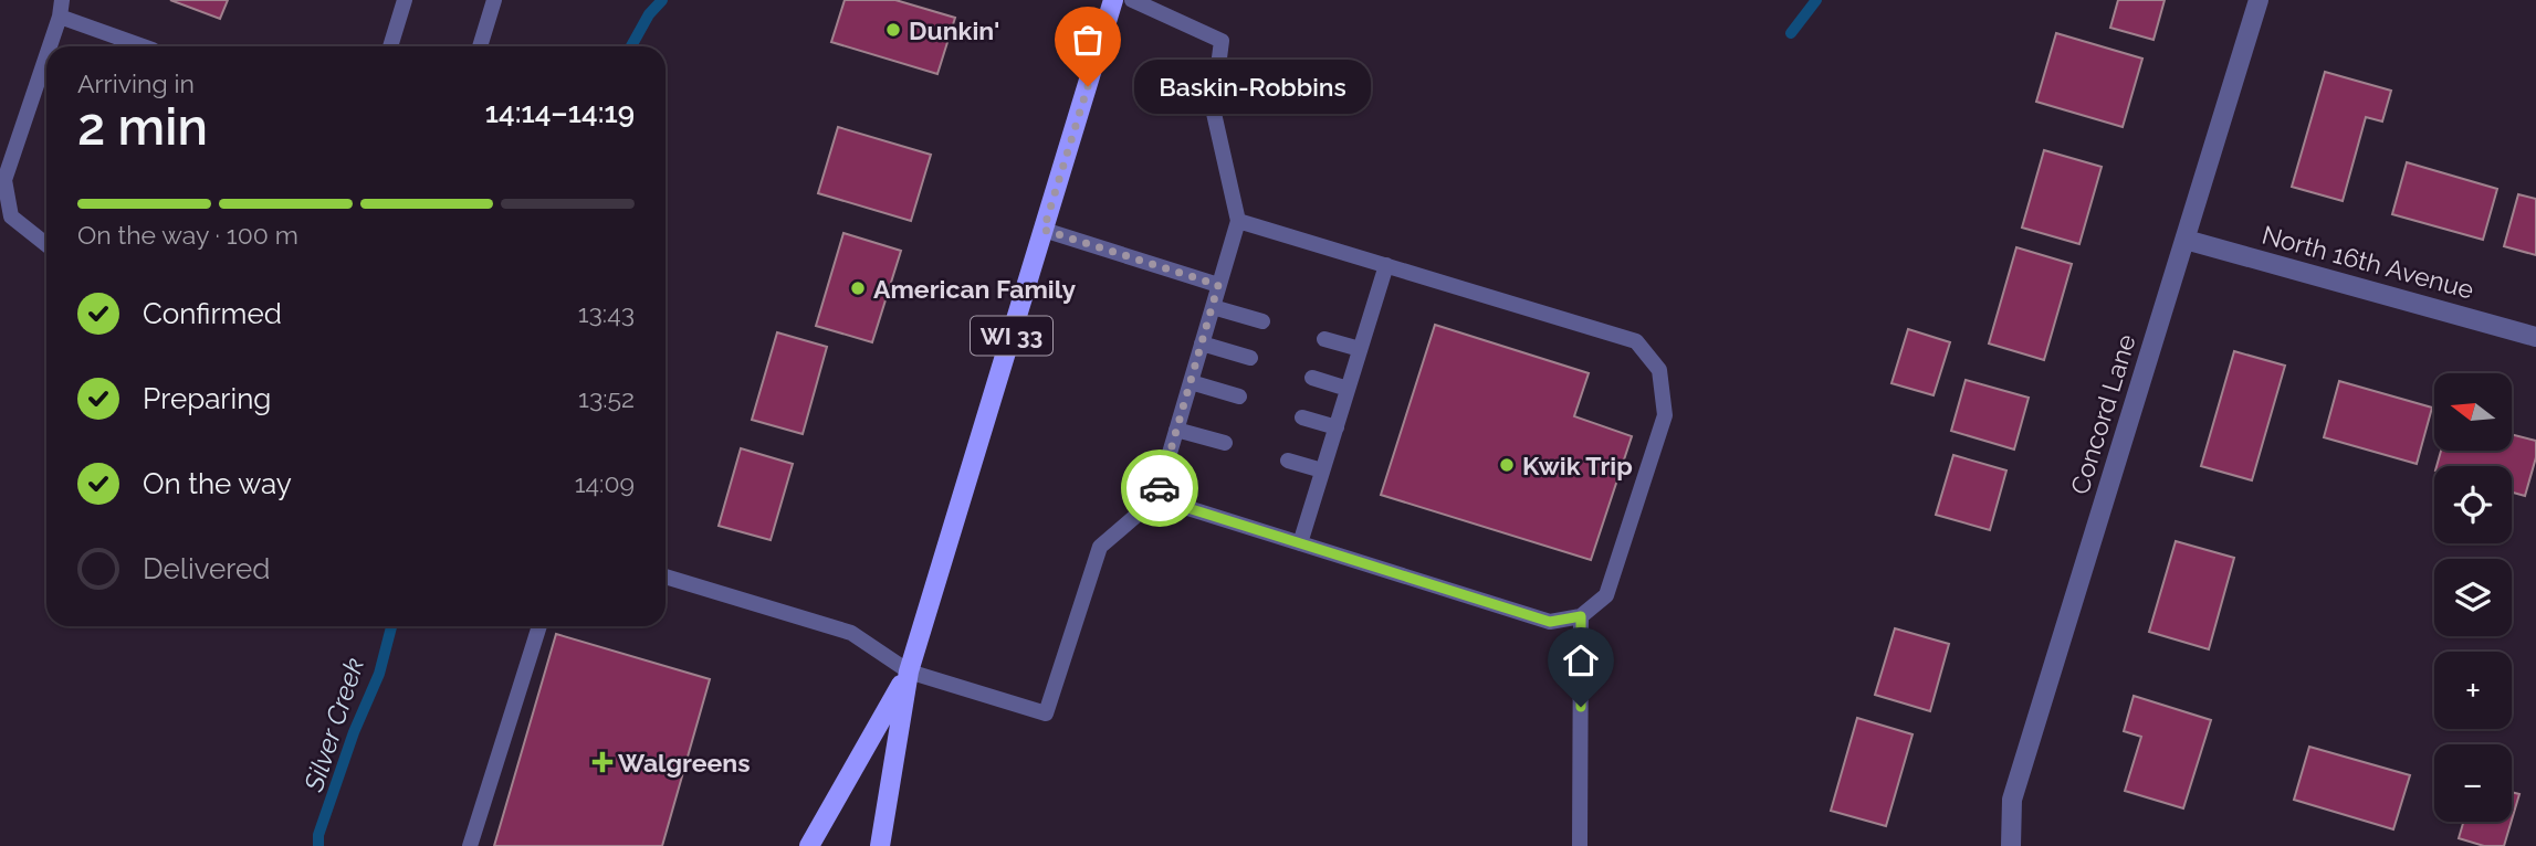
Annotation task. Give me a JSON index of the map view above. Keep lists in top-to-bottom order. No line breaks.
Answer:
{"streets":{"main road":["WI 33"],"street":["North 16th Avenue","Concord Lane"]},"crossings":[["North 16th Avenue","Concord Lane"]],"water":["Silver Creek"],"places":{"other":["Dunkin'","Baskin-Robbins","American Family","Kwik Trip"],"health":["Walgreens"]},"north":"left","page":{"heading":["2 min","Arriving in","14:14–14:19"],"bubble":"Baskin-Robbins","bar":"On the way · 100 m","list":[["Confirmed","13:43"],["Preparing","13:52"],["On the way","14:09"],"Delivered"],"map_buttons":["+","−"]}}
